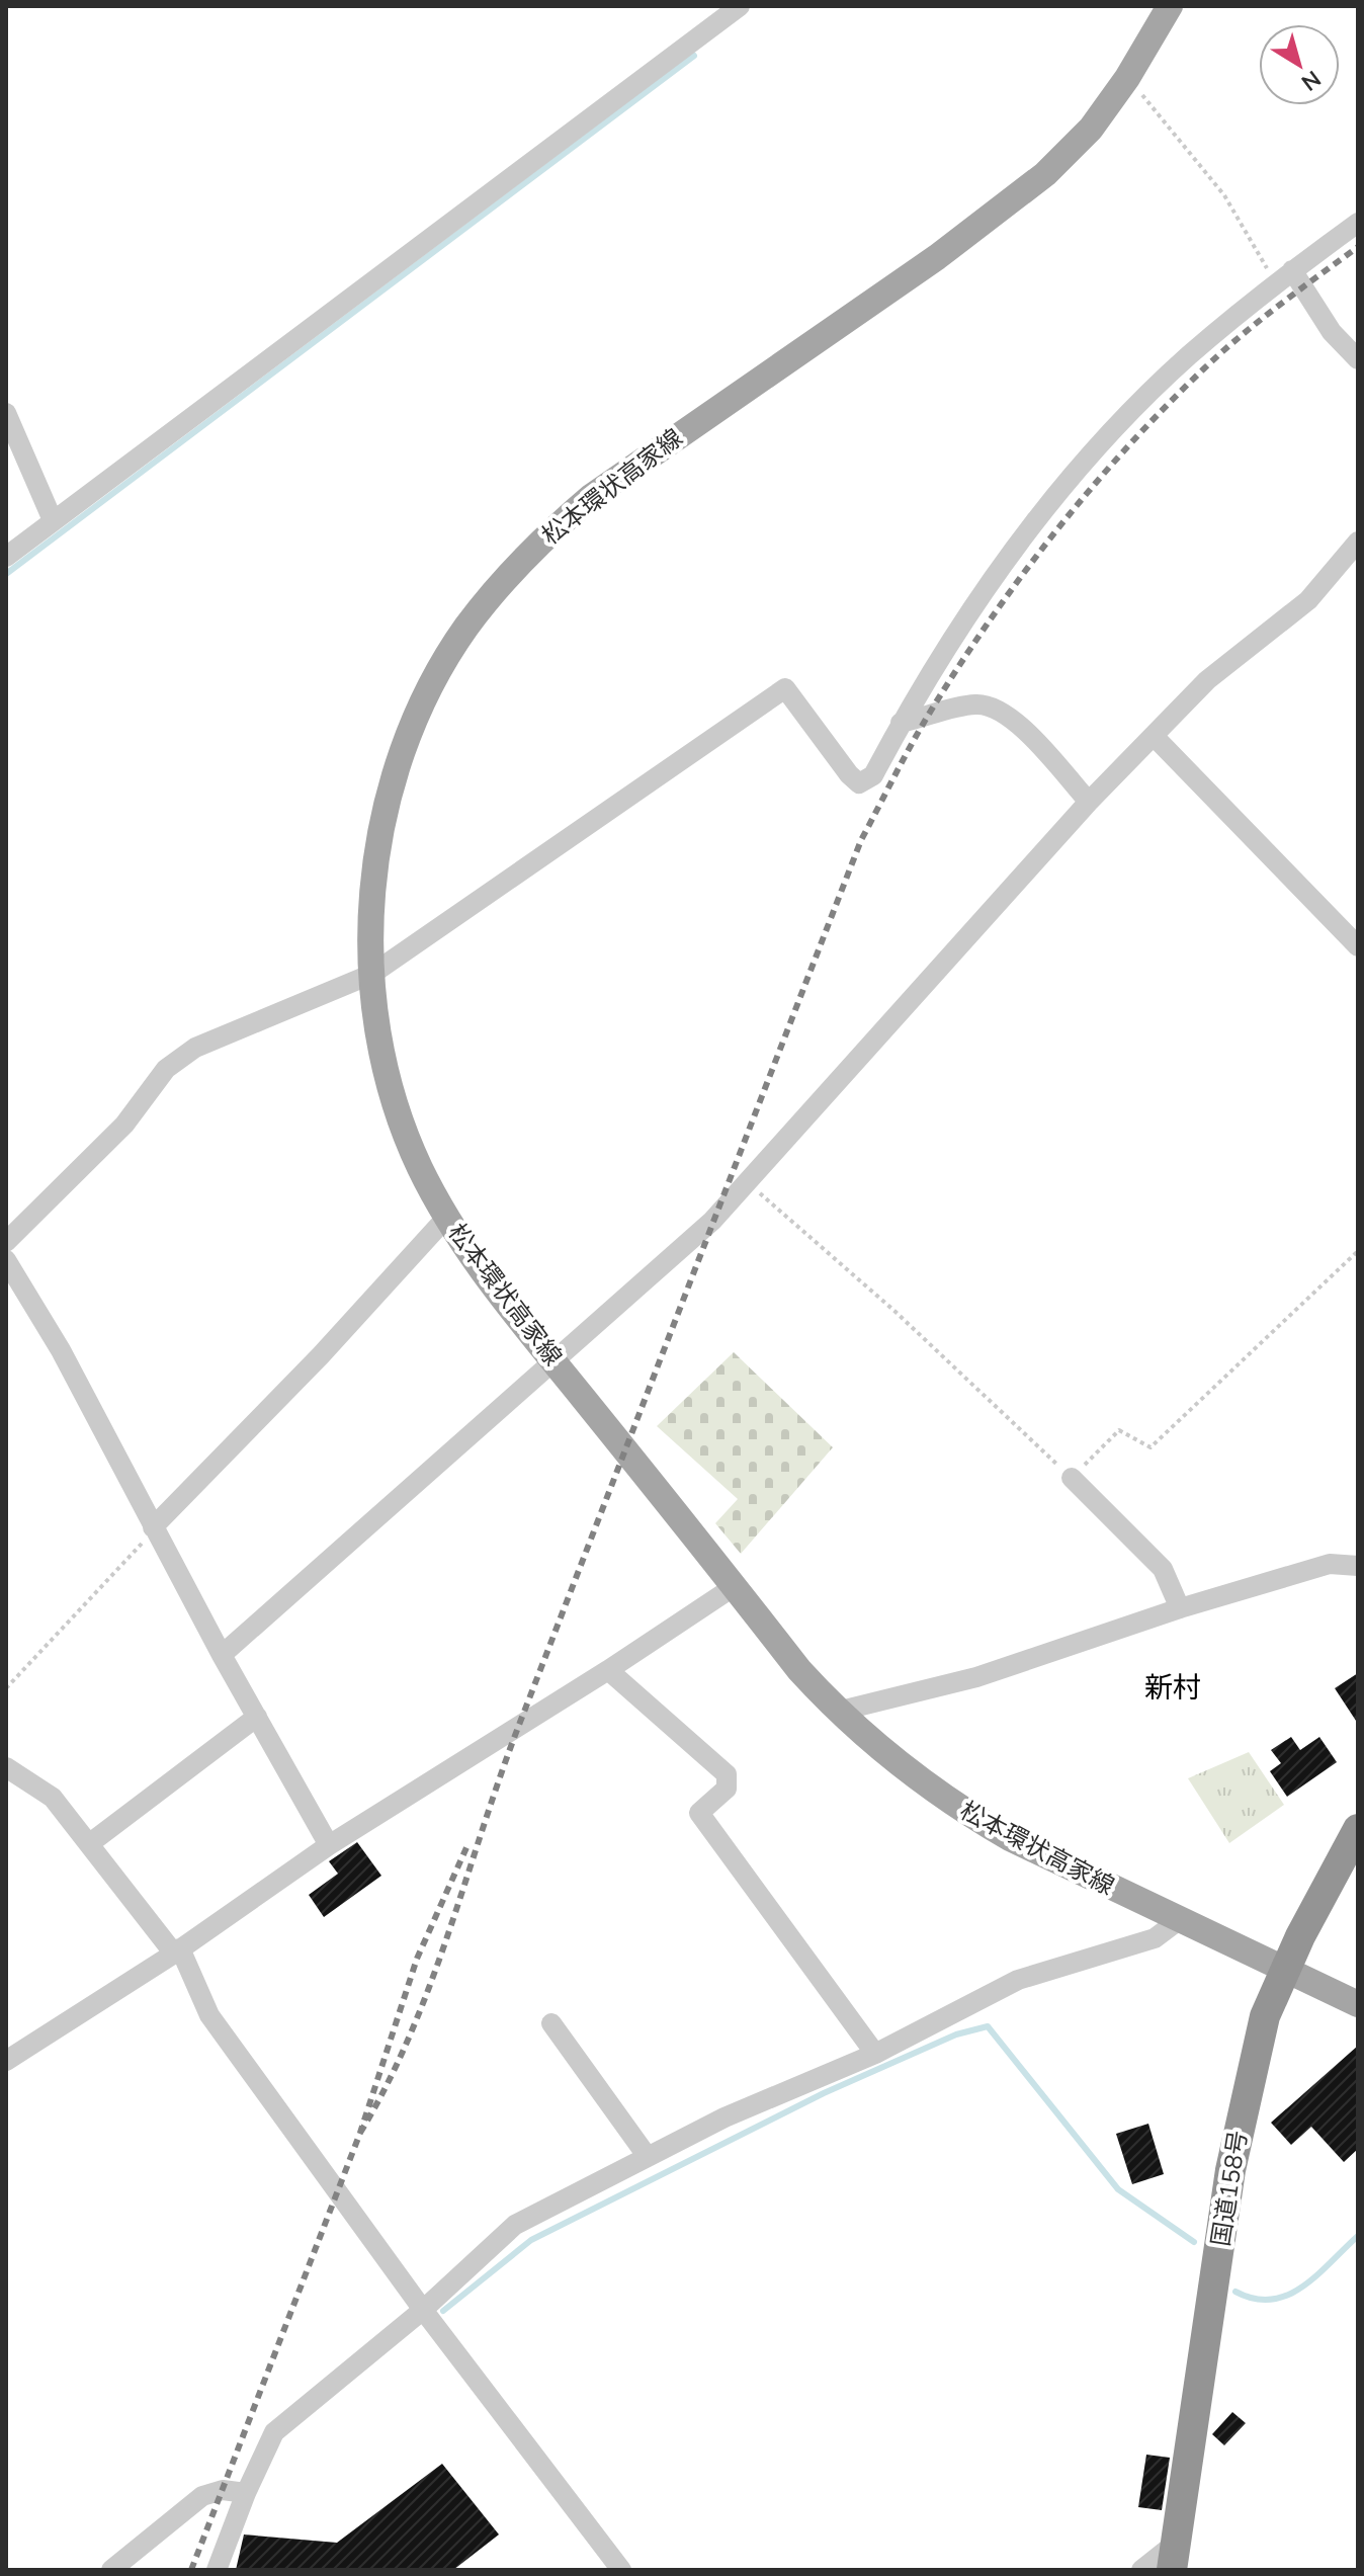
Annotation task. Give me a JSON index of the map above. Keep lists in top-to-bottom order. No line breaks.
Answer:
{"streets":{"highway":["国道158号"],"main road":["松本環状高家線"]},"crossings":[["松本環状高家線","国道158号"]],"districts":["新村"],"north":"bottom right"}
